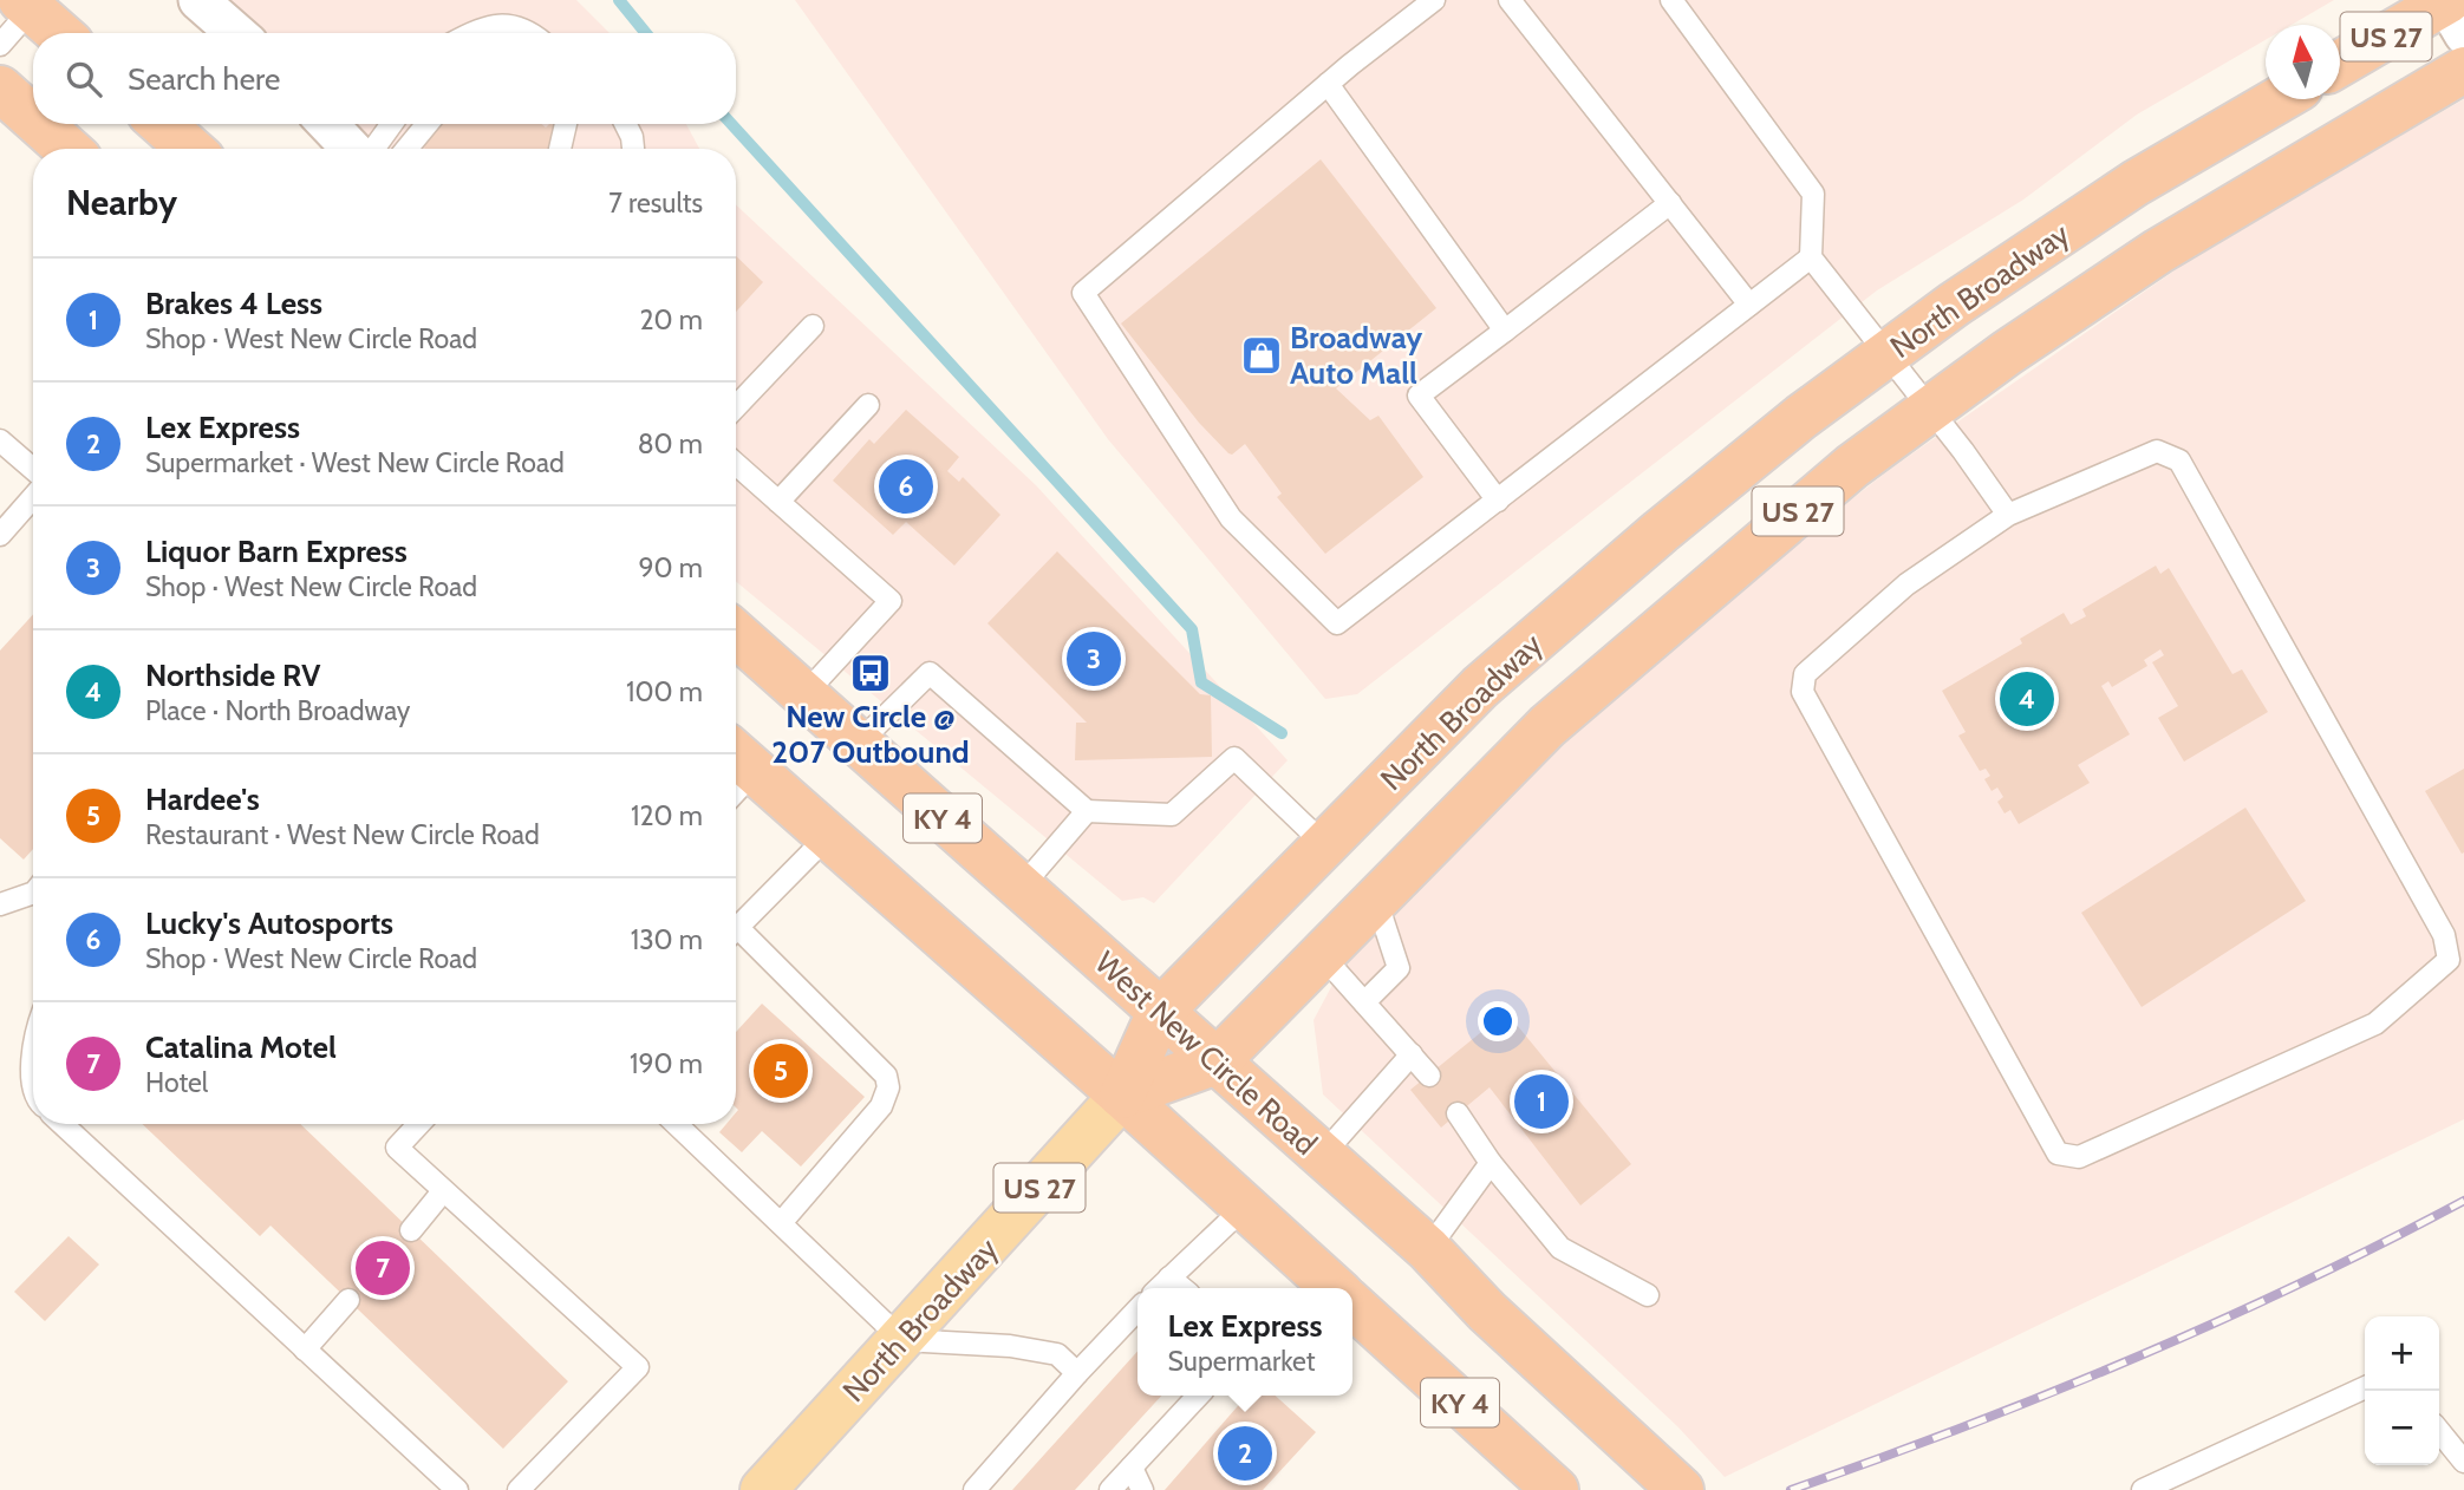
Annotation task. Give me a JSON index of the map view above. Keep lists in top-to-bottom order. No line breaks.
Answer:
{"streets":{"highway":["US 27","North Broadway","KY 4","West New Circle Road"]},"crossings":[["US 27","North Broadway"],["US 27","KY 4"],["US 27","West New Circle Road"],["North Broadway","KY 4"],["North Broadway","West New Circle Road"]],"places":{"shop":["Broadway Auto Mall"],"bus stop":["New Circle @ 207 Outbound"]},"north":"top","page":{"search":"Search here","heading":["Nearby","7 results"],"list":[{"mark":"1","name":"Brakes 4 Less","note":"Shop · West New Circle Road","value":"20 m"},{"mark":"2","name":"Lex Express","note":"Supermarket · West New Circle Road","value":"80 m"},{"mark":"3","name":"Liquor Barn Express","note":"Shop · West New Circle Road","value":"90 m"},{"mark":"4","name":"Northside RV","note":"Place · North Broadway","value":"100 m"},{"mark":"5","name":"Hardee's","note":"Restaurant · West New Circle Road","value":"120 m"},{"mark":"6","name":"Lucky's Autosports","note":"Shop · West New Circle Road","value":"130 m"},{"mark":"7","name":"Catalina Motel","note":"Hotel","value":"190 m"}],"pins":["6","3","4","5","1","7","2"],"popup":["Lex Express","Supermarket"],"map_buttons":["+","−"]}}
